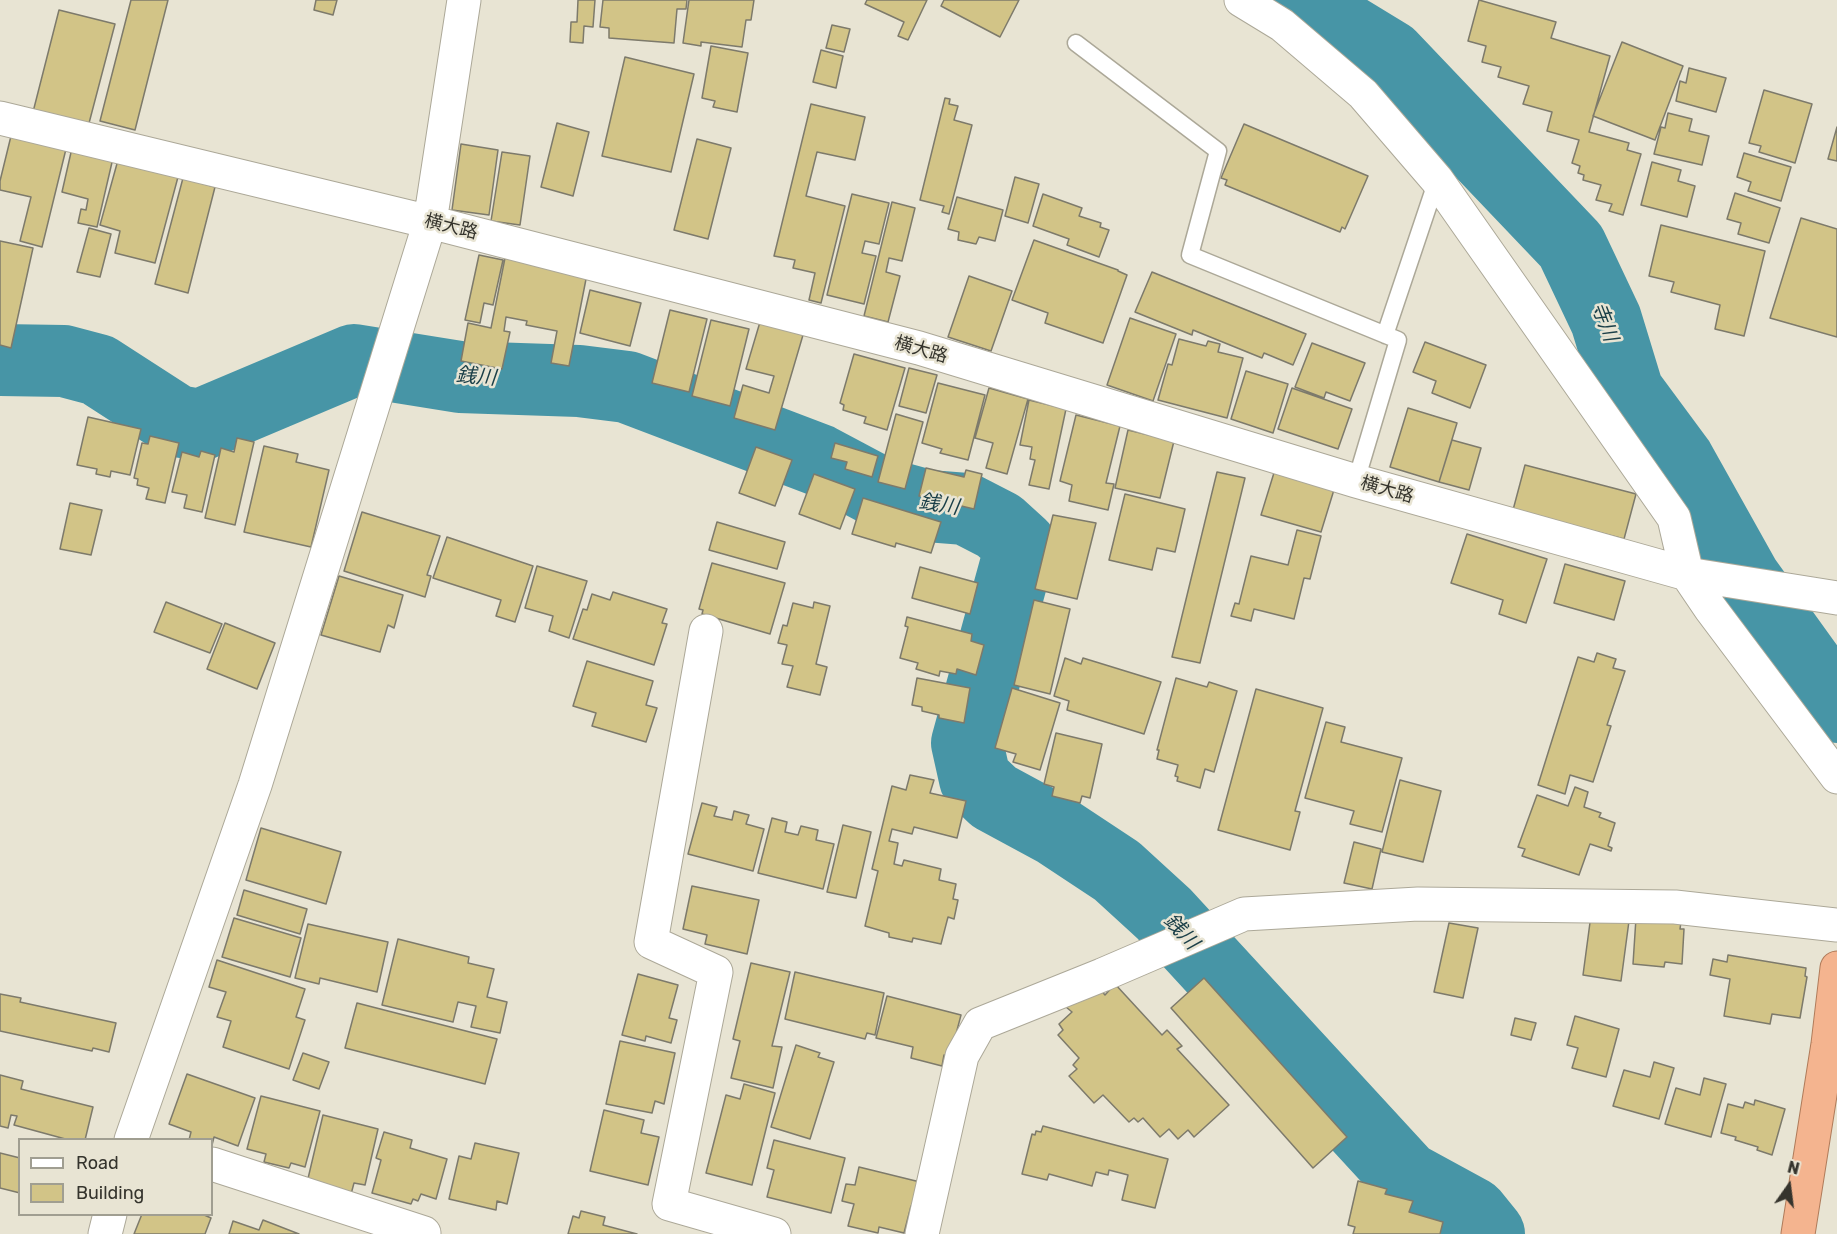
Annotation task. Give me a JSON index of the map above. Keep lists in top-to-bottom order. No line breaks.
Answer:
{"streets":{"street":["横大路"]},"water":["寺川","銭川"],"legend":["Road","Building"],"north":"top"}
